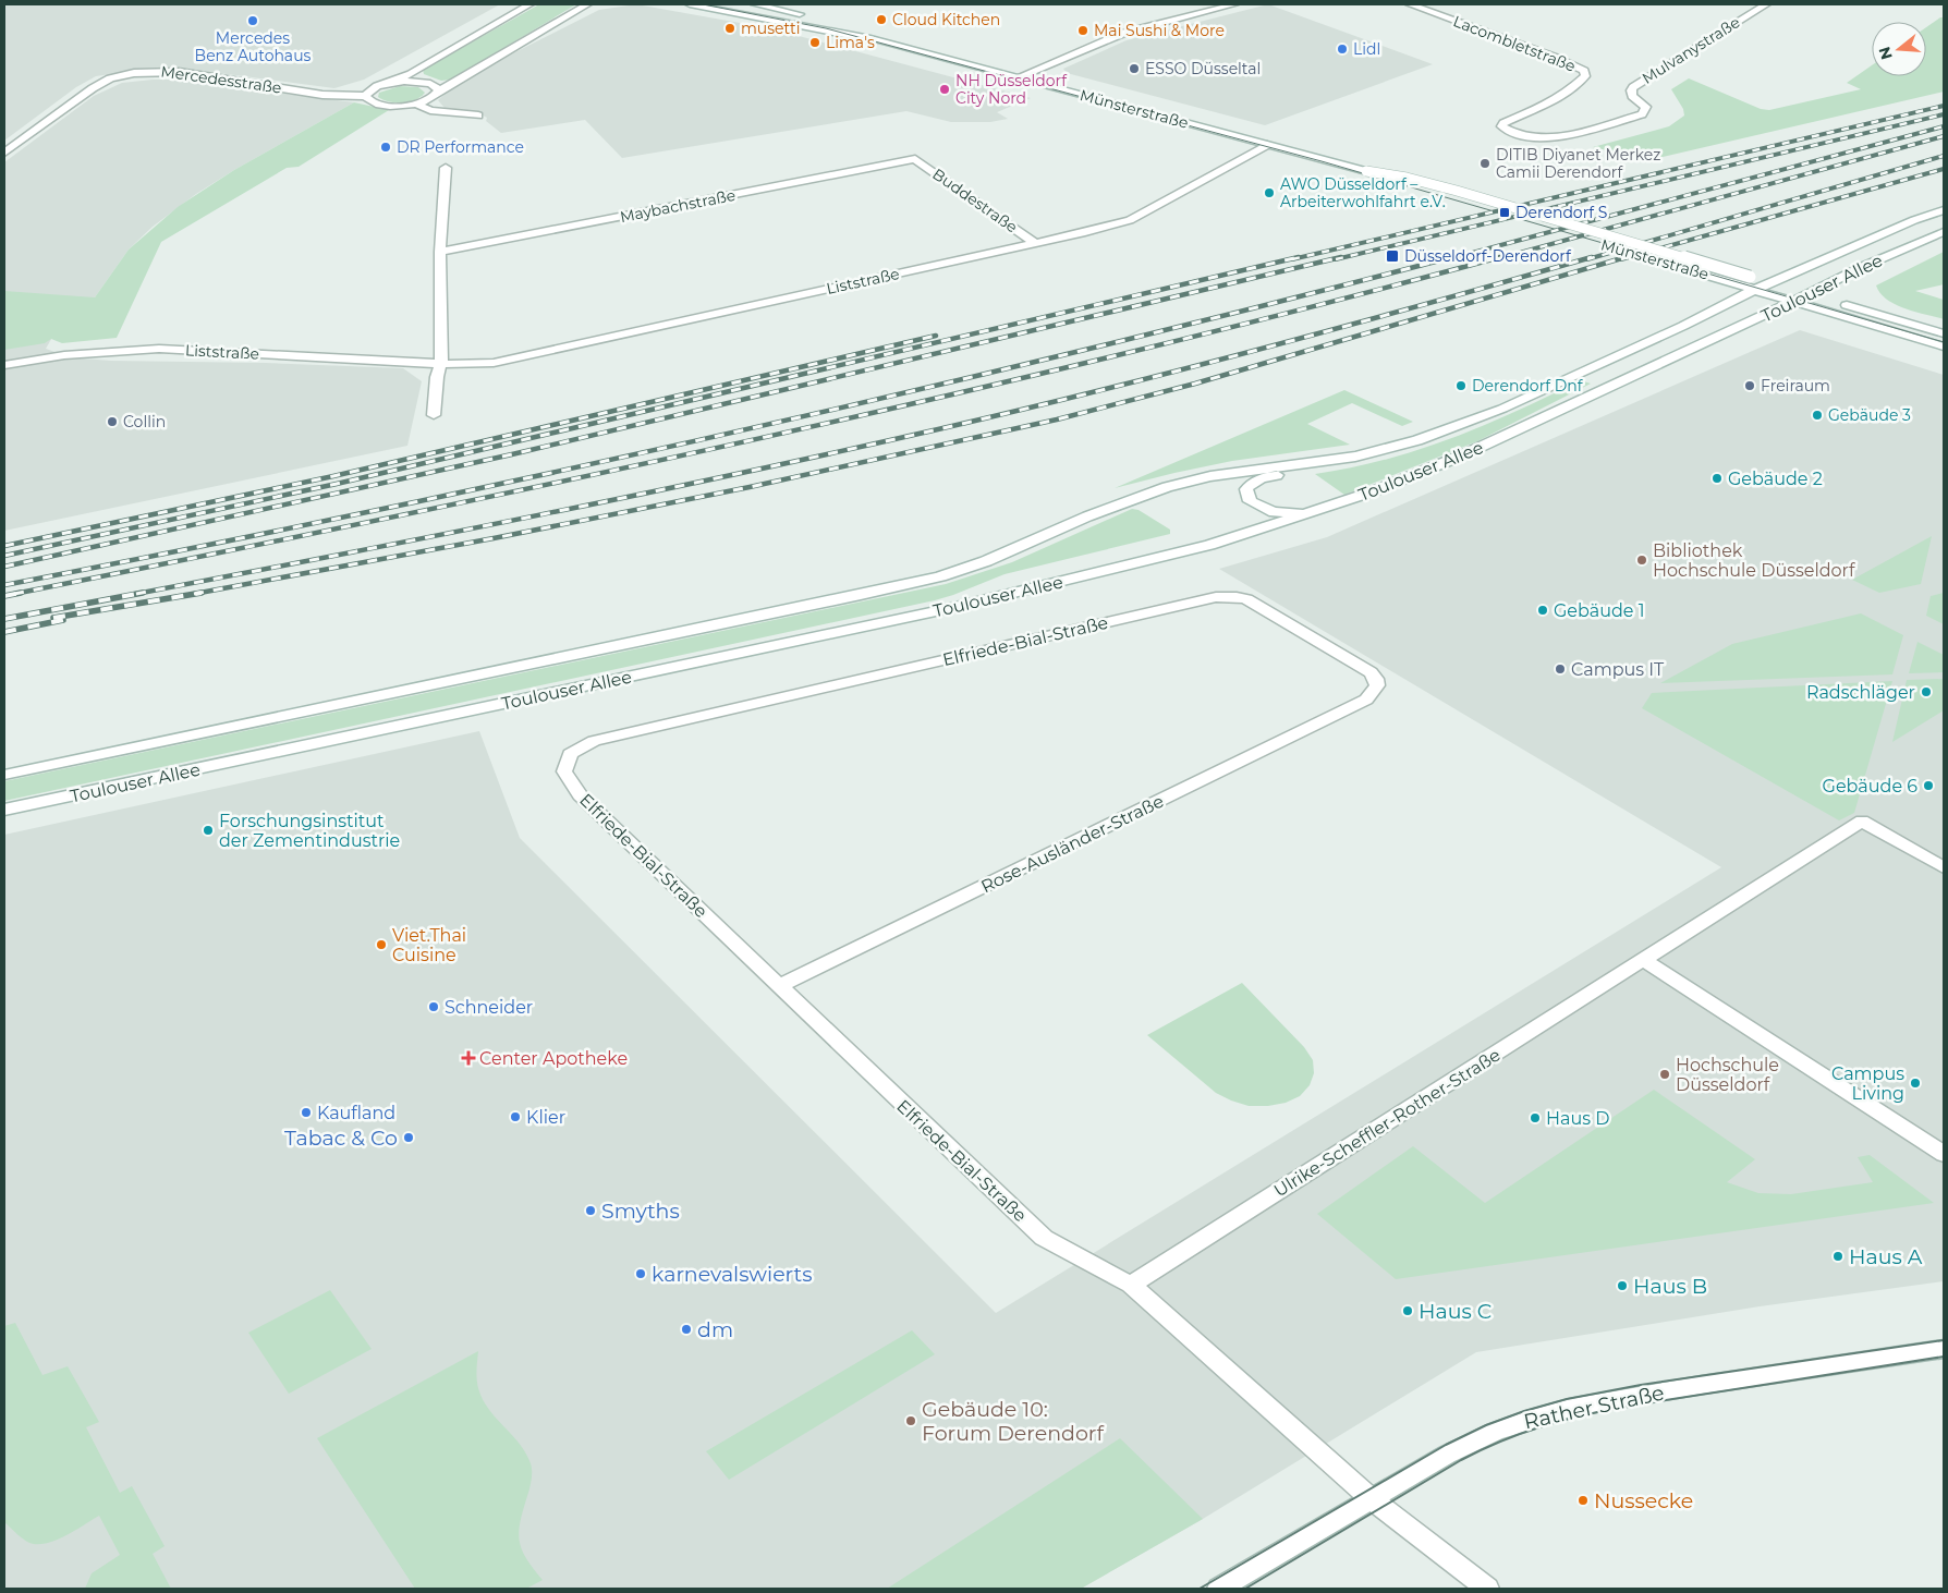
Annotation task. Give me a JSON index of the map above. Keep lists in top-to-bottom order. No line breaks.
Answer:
{"streets":{"street":["Lacombletstraße","Mulvanystraße","Mercedesstraße","Münsterstraße","Buddestraße","Maybachstraße","Liststraße","Toulouser Allee","Elfriede-Bial-Straße","Rose-Ausländer-Straße","Ulrike-Scheffler-Rother-Straße","Rather Straße"]},"crossings":[["Lacombletstraße","Mulvanystraße"],["Münsterstraße","Liststraße"],["Münsterstraße","Toulouser Allee"],["Buddestraße","Maybachstraße"],["Buddestraße","Liststraße"],["Elfriede-Bial-Straße","Rose-Ausländer-Straße"],["Elfriede-Bial-Straße","Ulrike-Scheffler-Rother-Straße"],["Elfriede-Bial-Straße","Rather Straße"]],"places":{"other":["Cloud Kitchen","Mercedes Benz Autohaus","musetti","Mai Sushi & More","Lima's","Lidl","ESSO Düsseltal","NH Düsseldorf City Nord","DR Performance","DITIB Diyanet Merkez Camii Derendorf","AWO Düsseldorf – Arbeiterwohlfahrt e.V.","Derendorf Dnf","Freiraum","Gebäude 3","Collin","Gebäude 2","Bibliothek Hochschule Düsseldorf","Gebäude 1","Campus IT","Radschläger","Gebäude 6","Forschungsinstitut der Zementindustrie","Viet.Thai Cuisine","Schneider","Hochschule Düsseldorf","Campus Living","Kaufland","Klier","Haus D","Tabac & Co","Smyths","Haus A","karnevalswierts","Haus B","Haus C","dm","Gebäude 10: Forum Derendorf","Nussecke"],"transit":["Derendorf S","Düsseldorf-Derendorf"],"health":["Center Apotheke"]},"north":"left"}
